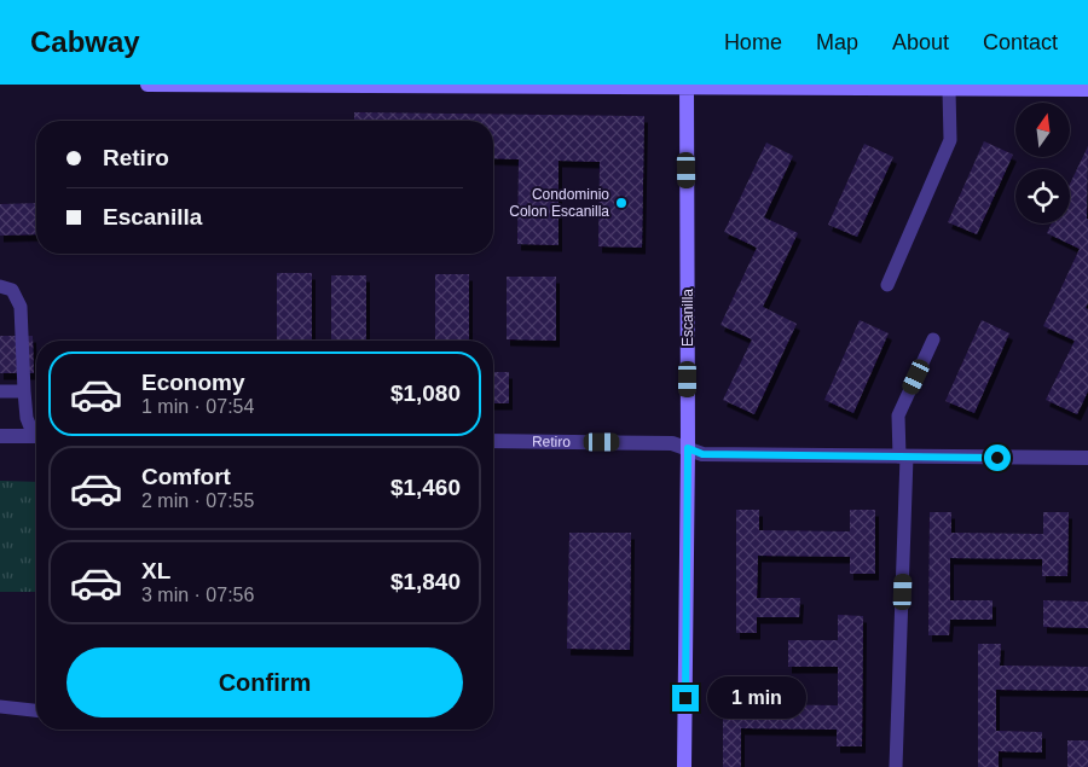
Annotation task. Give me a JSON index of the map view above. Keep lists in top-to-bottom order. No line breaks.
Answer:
{"streets":{"street":["Escanilla","Retiro"]},"crossings":[["Escanilla","Retiro"]],"places":["Condominio Colon Escanilla"],"north":"top","page":{"header":"Cabway","nav":["Home","Map","About","Contact"],"banner":["Retiro","Escanilla"],"list":[{"name":"Economy","note":"1 min · 07:54","value":"$1,080"},{"name":"Comfort","note":"2 min · 07:55","value":"$1,460"},{"name":"XL","note":"3 min · 07:56","value":"$1,840"}],"buttons":"Confirm","bubble":"1 min"}}
